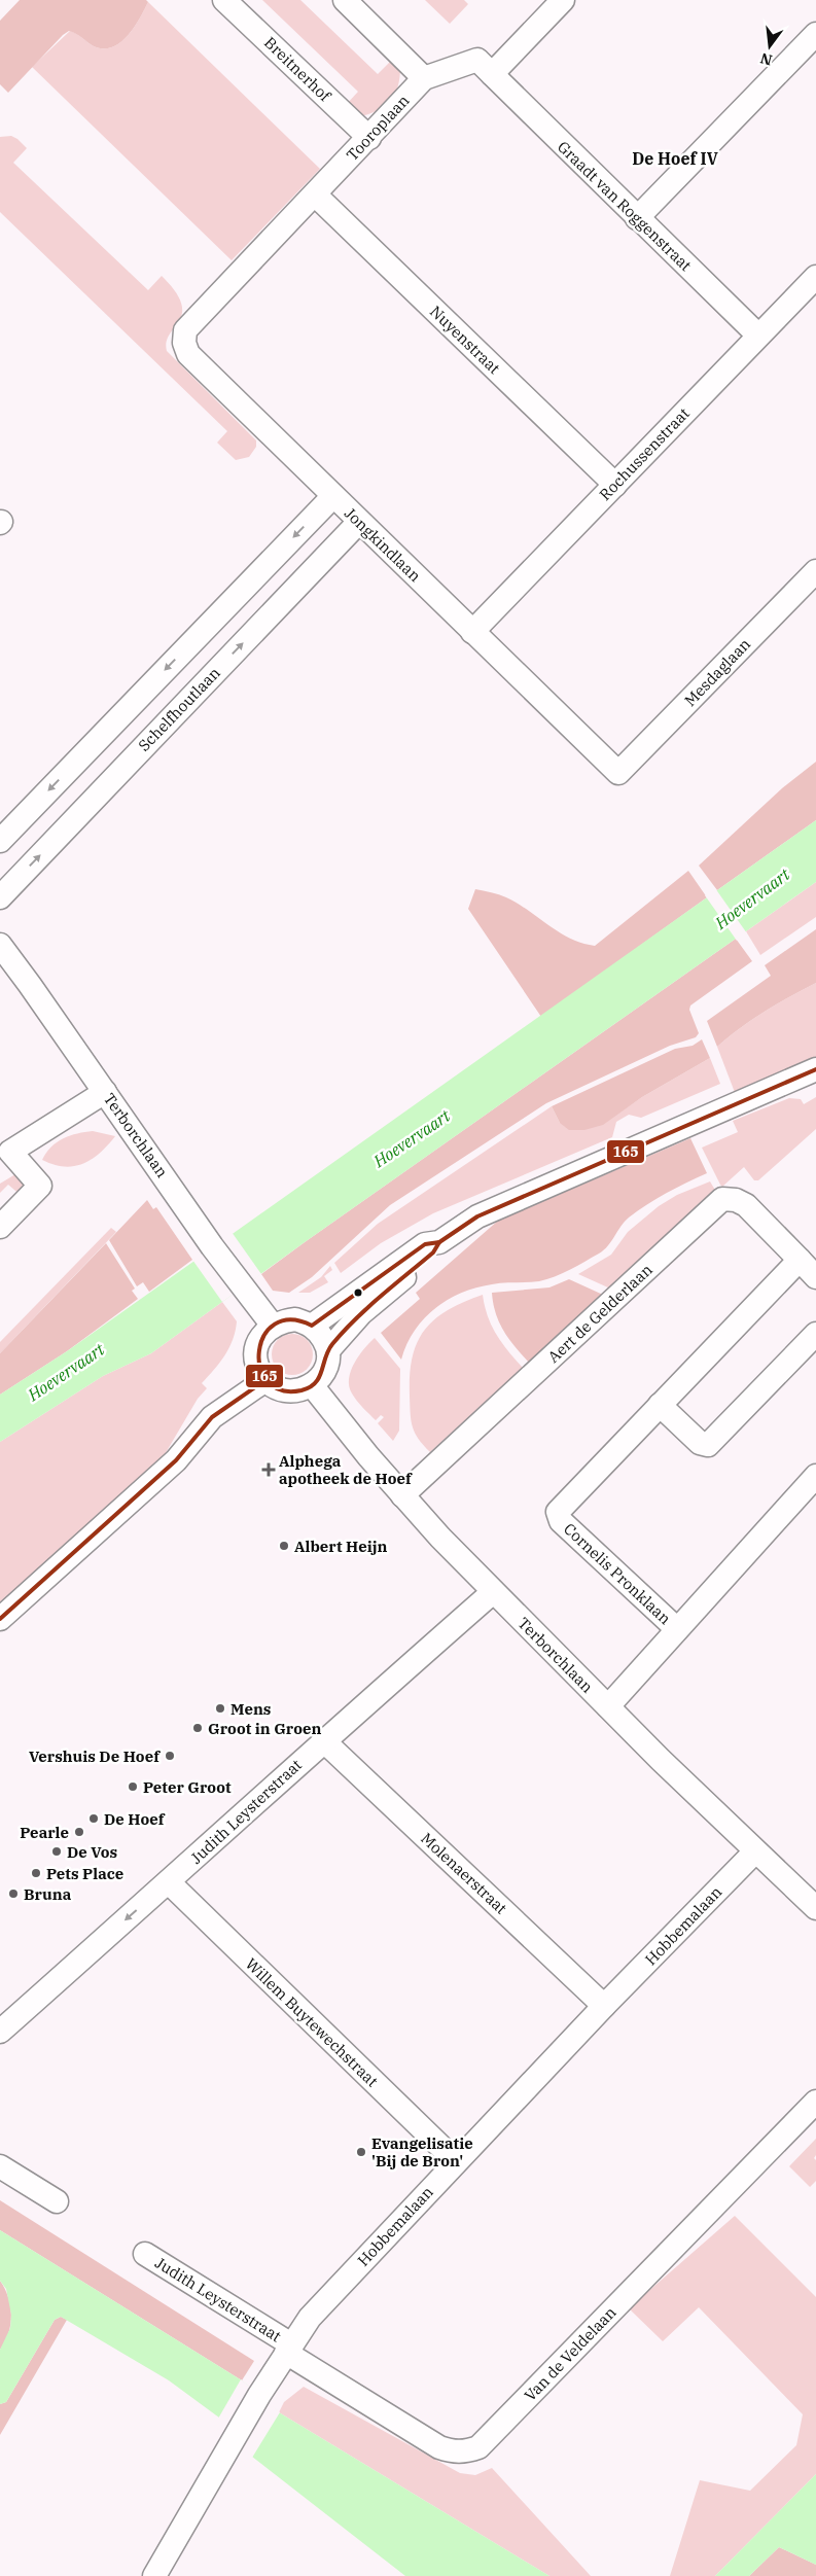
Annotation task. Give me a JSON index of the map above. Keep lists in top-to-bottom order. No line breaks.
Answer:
{"streets":{"street":["Breitnerhof","Tooroplaan","Graadt van Roggenstraat","Nuyenstraat","Rochussenstraat","Jongkindlaan","Mesdaglaan","Schelfhoutlaan","Terborchlaan","Aert de Gelderlaan","Cornelis Pronklaan","Judith Leysterstraat","Molenaerstraat","Hobbemalaan","Willem Buytewechstraat","Van de Veldelaan"]},"crossings":[["Breitnerhof","Tooroplaan"],["Tooroplaan","Graadt van Roggenstraat"],["Tooroplaan","Nuyenstraat"],["Tooroplaan","Jongkindlaan"],["Graadt van Roggenstraat","Rochussenstraat"],["Nuyenstraat","Rochussenstraat"],["Rochussenstraat","Jongkindlaan"],["Jongkindlaan","Mesdaglaan"],["Jongkindlaan","Schelfhoutlaan"],["Terborchlaan","Aert de Gelderlaan"],["Terborchlaan","Cornelis Pronklaan"],["Terborchlaan","Judith Leysterstraat"],["Terborchlaan","Hobbemalaan"],["Aert de Gelderlaan","Cornelis Pronklaan"],["Judith Leysterstraat","Molenaerstraat"],["Judith Leysterstraat","Hobbemalaan"],["Judith Leysterstraat","Willem Buytewechstraat"],["Judith Leysterstraat","Van de Veldelaan"],["Molenaerstraat","Hobbemalaan"],["Hobbemalaan","Willem Buytewechstraat"],["Hobbemalaan","Van de Veldelaan"]],"districts":["De Hoef IV"],"water":["Hoevervaart"],"places":{"health":["Alphega apotheek de Hoef"],"other":["Albert Heijn","Mens","Groot in Groen","Vershuis De Hoef","Peter Groot","De Hoef","Pearle","De Vos","Pets Place","Bruna","Evangelisatie 'Bij de Bron'"]},"lines":["transit line 165"],"north":"bottom"}
